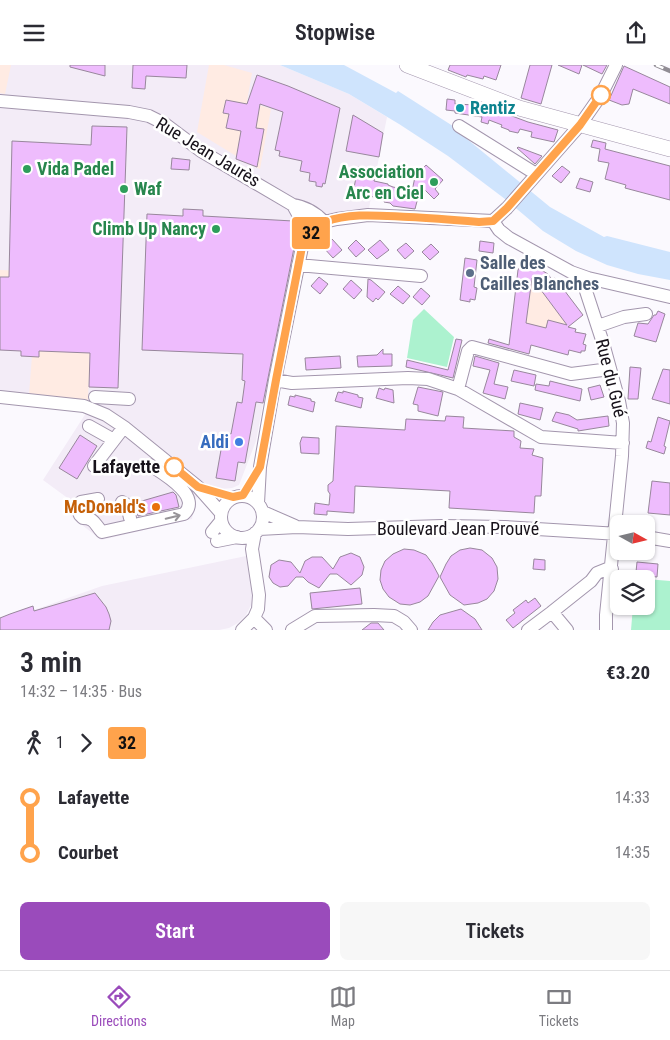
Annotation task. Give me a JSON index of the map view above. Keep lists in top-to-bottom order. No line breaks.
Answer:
{"streets":{"street":["Rue Jean Jaurès","Rue du Gué","Boulevard Jean Prouvé"]},"places":["Rentiz","Vida Padel","Association Arc en Ciel","Waf","Climb Up Nancy","Salle des Cailles Blanches","Aldi","Lafayette","McDonald's"],"lines":["bus line 32"],"north":"right","page":{"header":"Stopwise","on_map":"32","heading":["3 min","14:32 – 14:35 · Bus","€3.20"],"legs":["1","32"],"list":[{"name":"Lafayette","value":"14:33"},{"name":"Courbet","value":"14:35"}],"buttons":["Start","Tickets"],"tabs":["Directions","Map","Tickets"]}}
